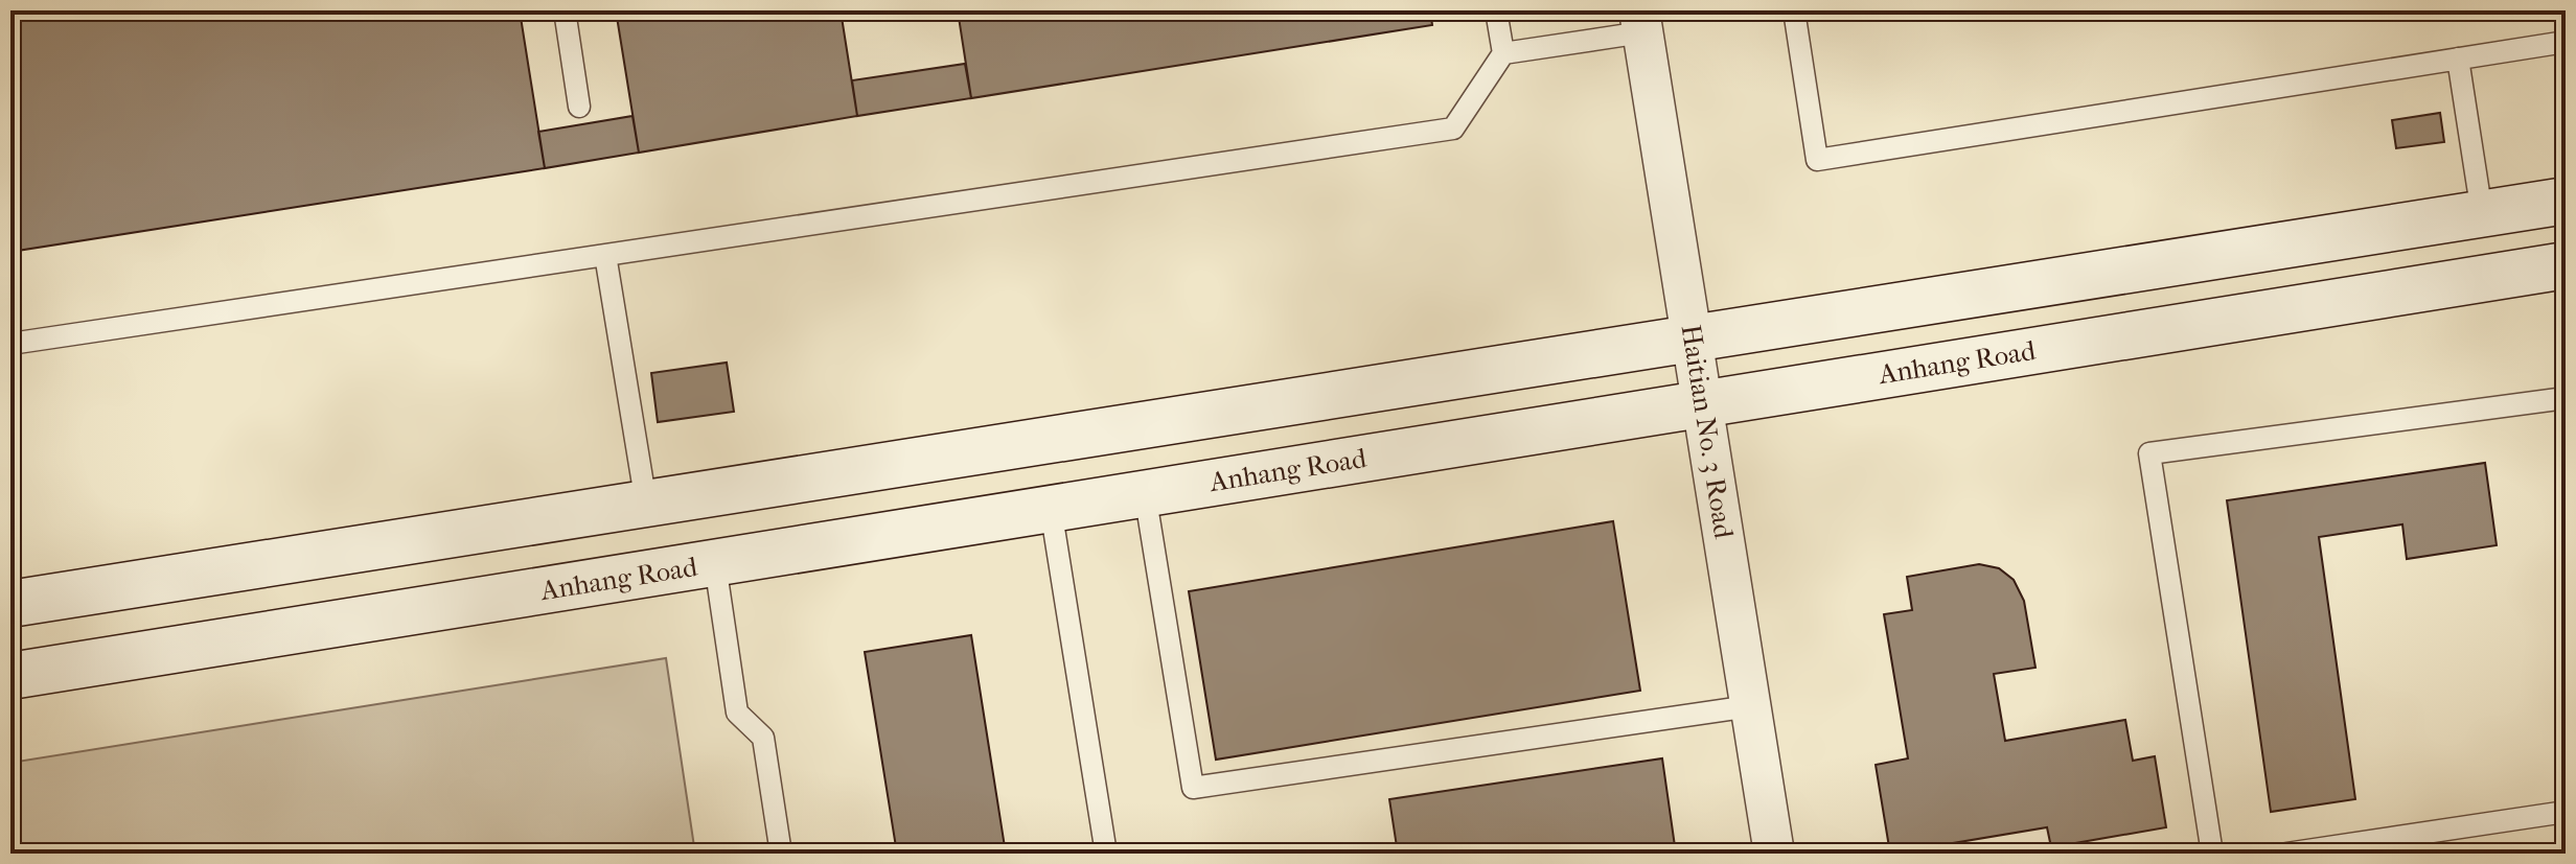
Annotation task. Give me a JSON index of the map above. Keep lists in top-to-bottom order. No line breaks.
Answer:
{"streets":{"street":["Anhang Road","Haitian No. 3 Road"]},"crossings":[["Anhang Road","Haitian No. 3 Road"]]}
